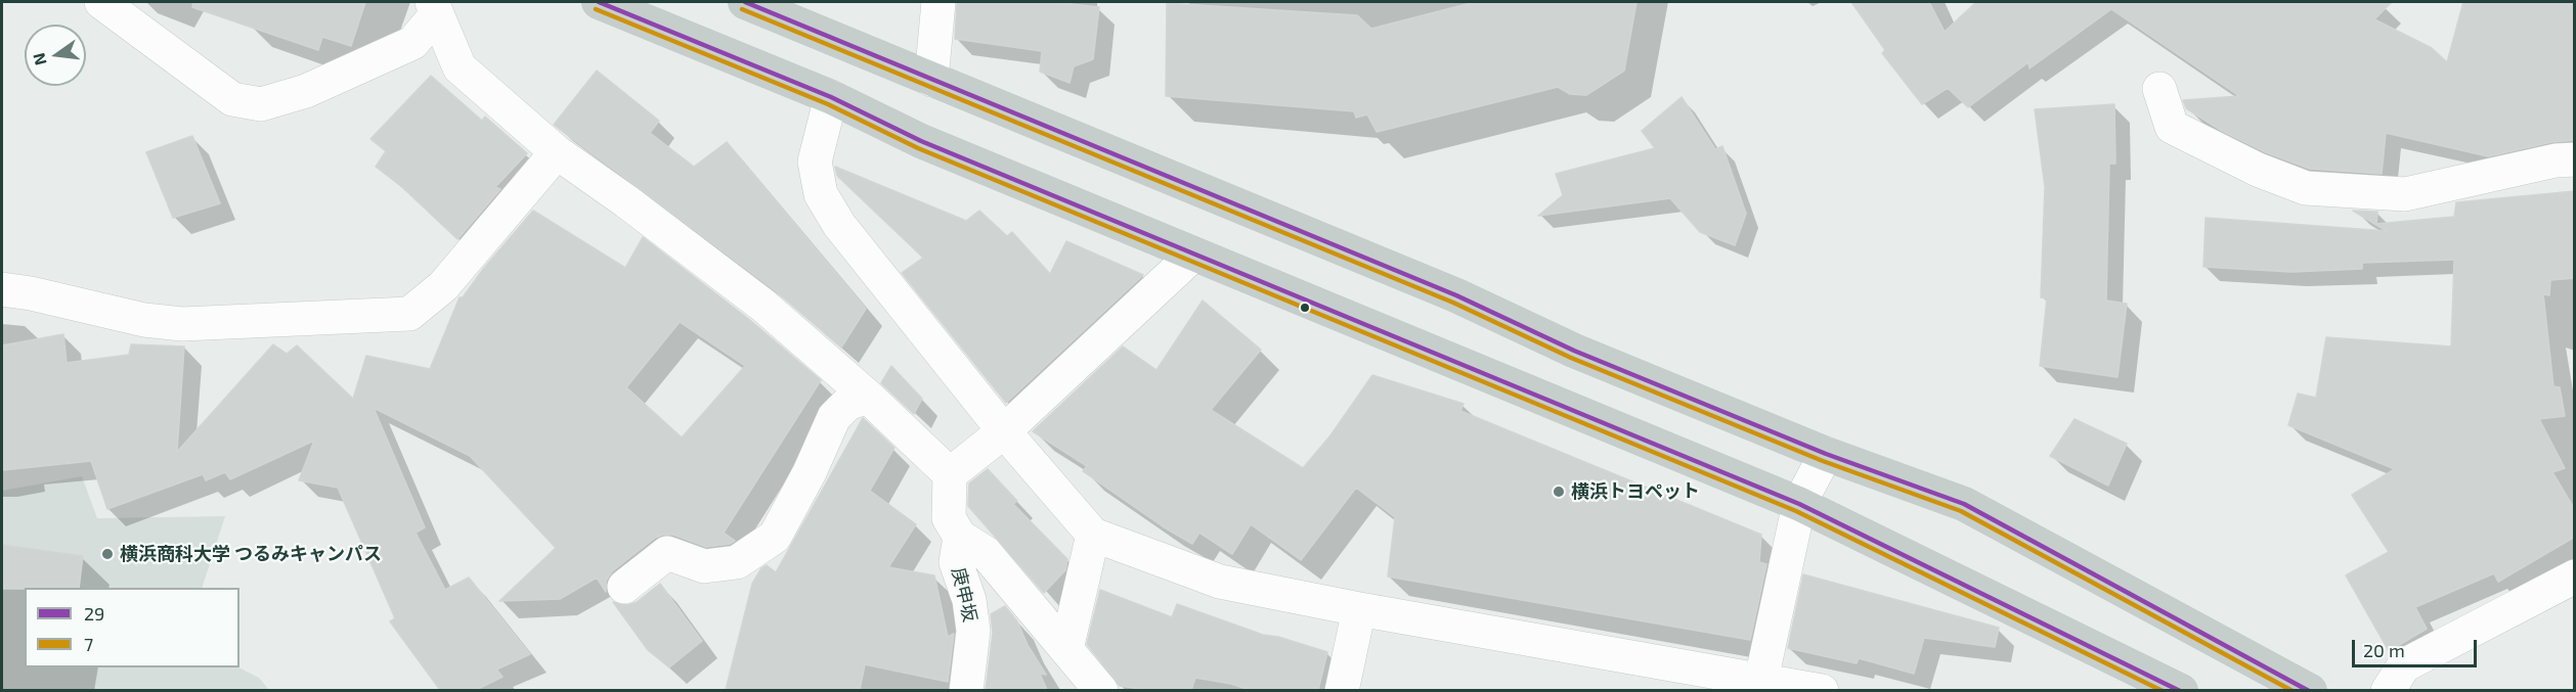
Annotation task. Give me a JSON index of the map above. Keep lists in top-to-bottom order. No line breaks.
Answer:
{"streets":{"street":["庚申坂"]},"places":["横浜トヨペット","横浜商科大学 つるみキャンパス"],"lines":["transit line 29","transit line 7"],"legend":["29","7"],"scale_bar":"20 m","north":"left"}
